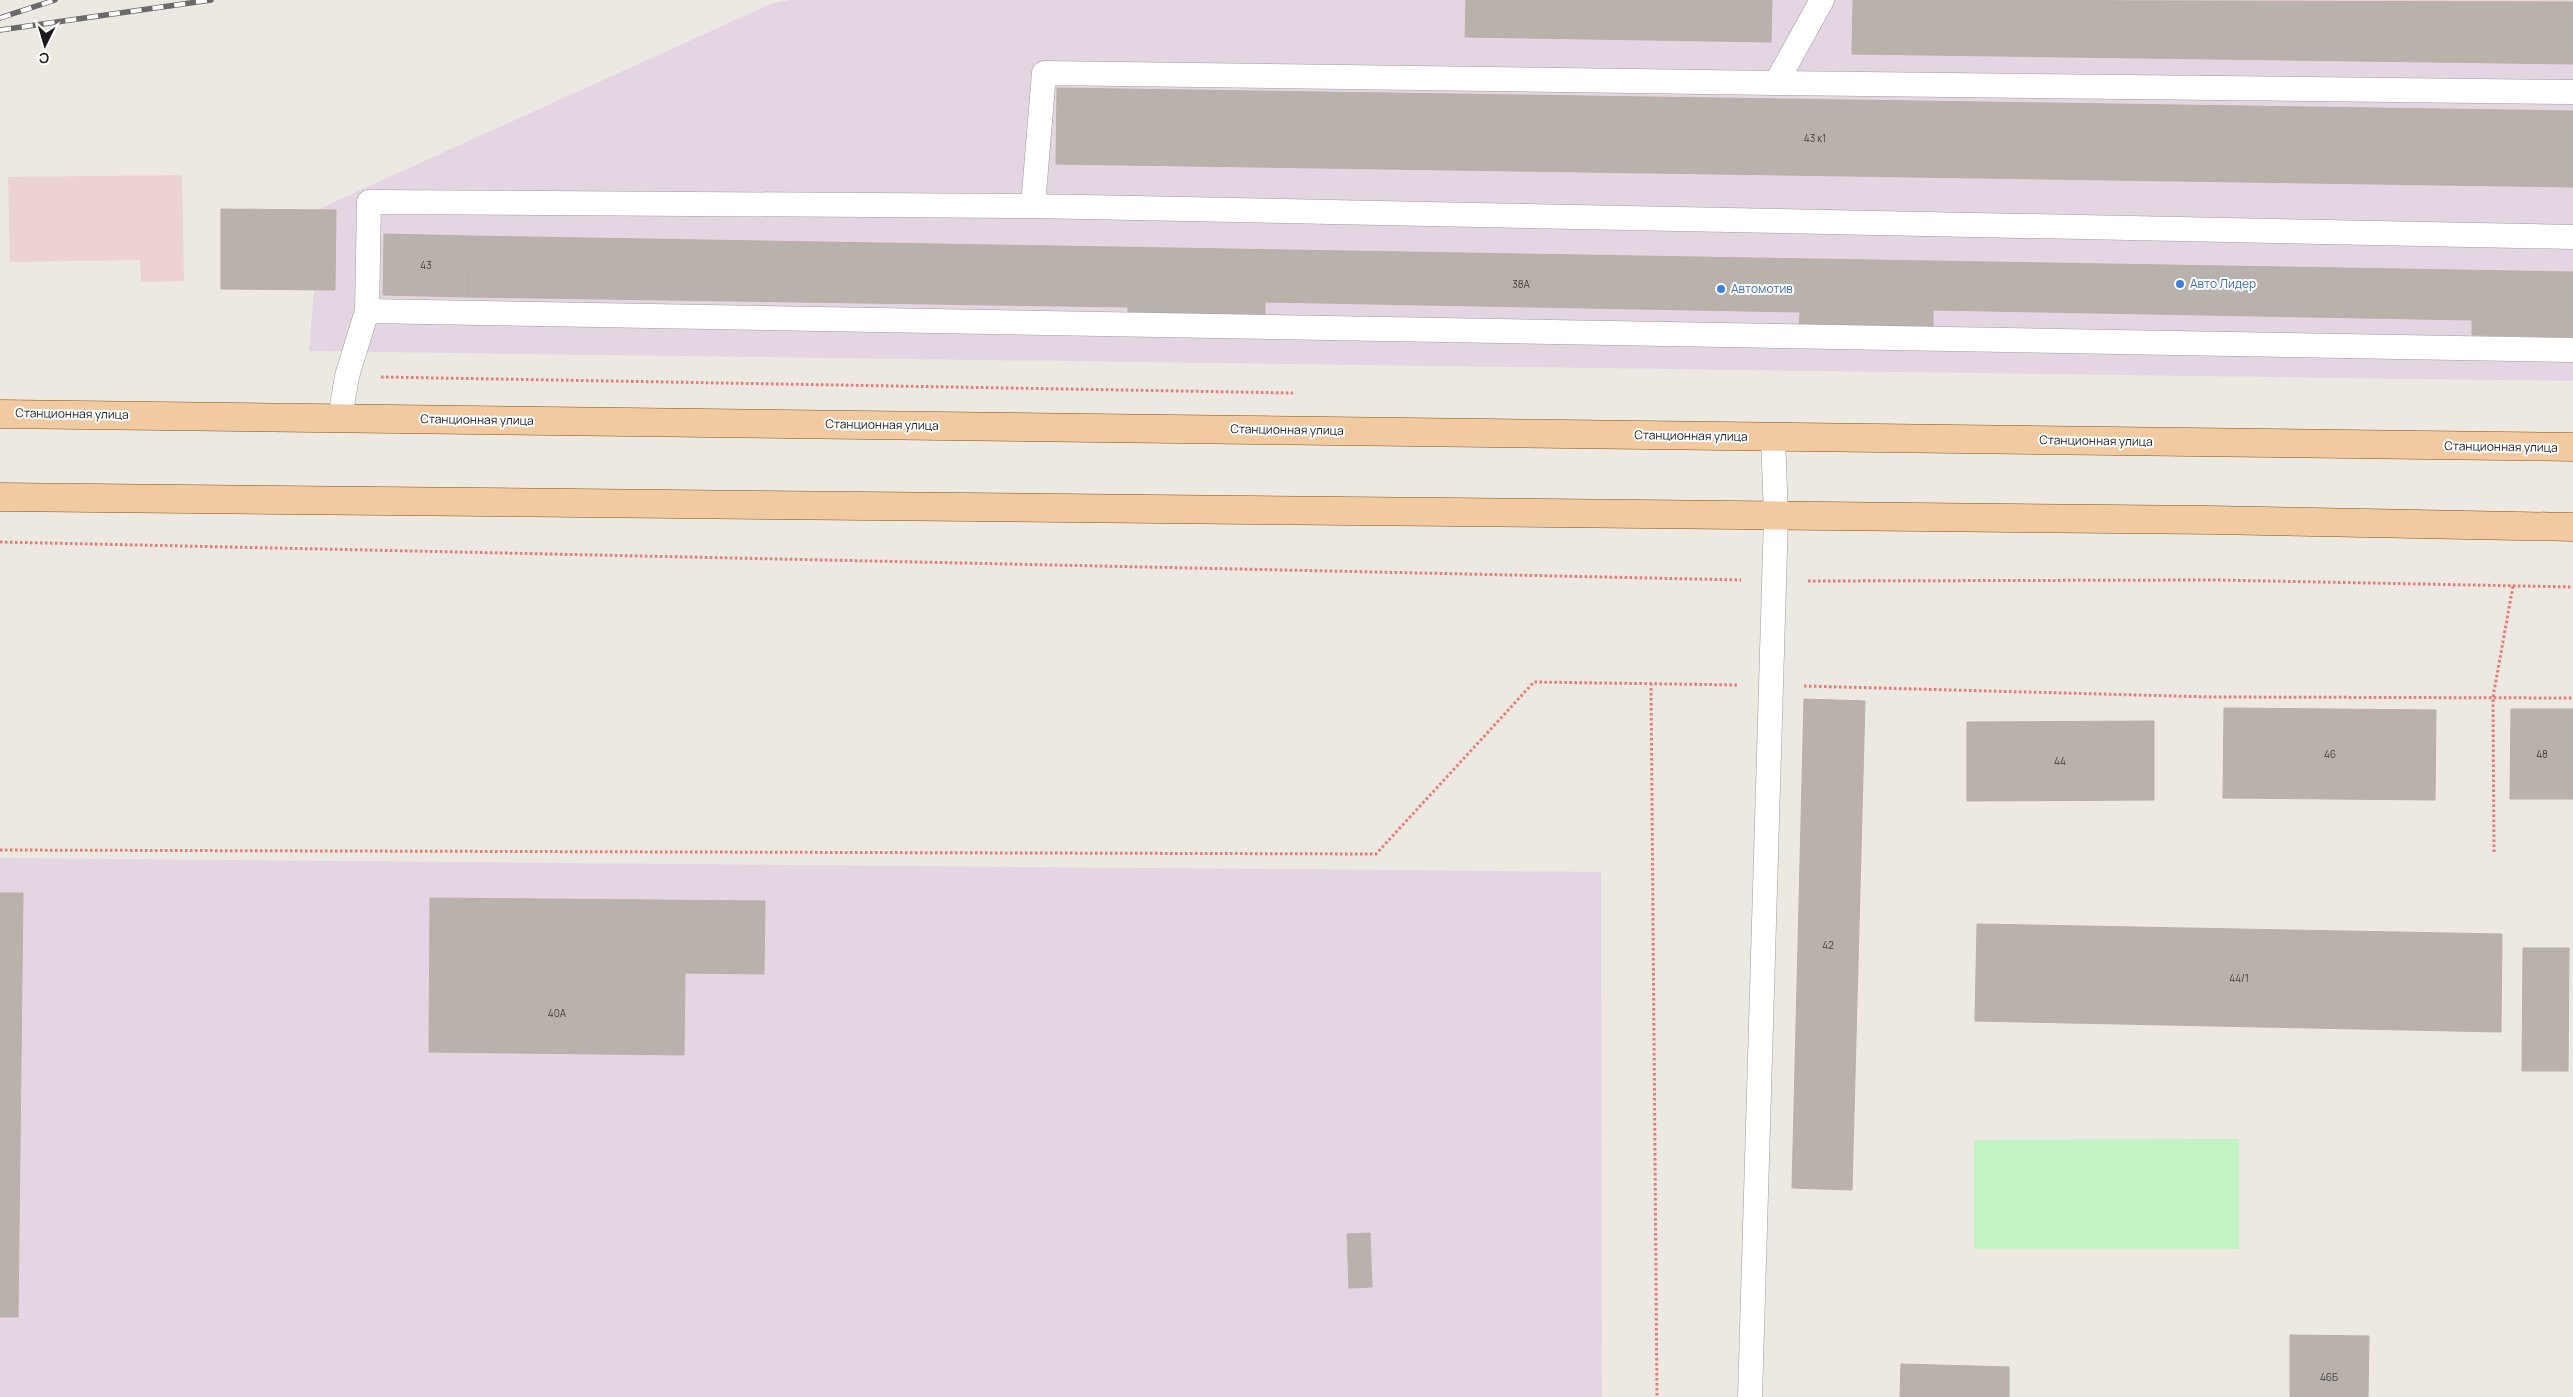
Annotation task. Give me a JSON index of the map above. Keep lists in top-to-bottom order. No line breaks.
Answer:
{"streets":{"main road":["Станционная улица"]},"places":["Авто Лидер","Автомотив"],"house_numbers":["43 к1","43","38А","46","48","44","42","44/1","40А","46Б"],"north":"bottom"}
